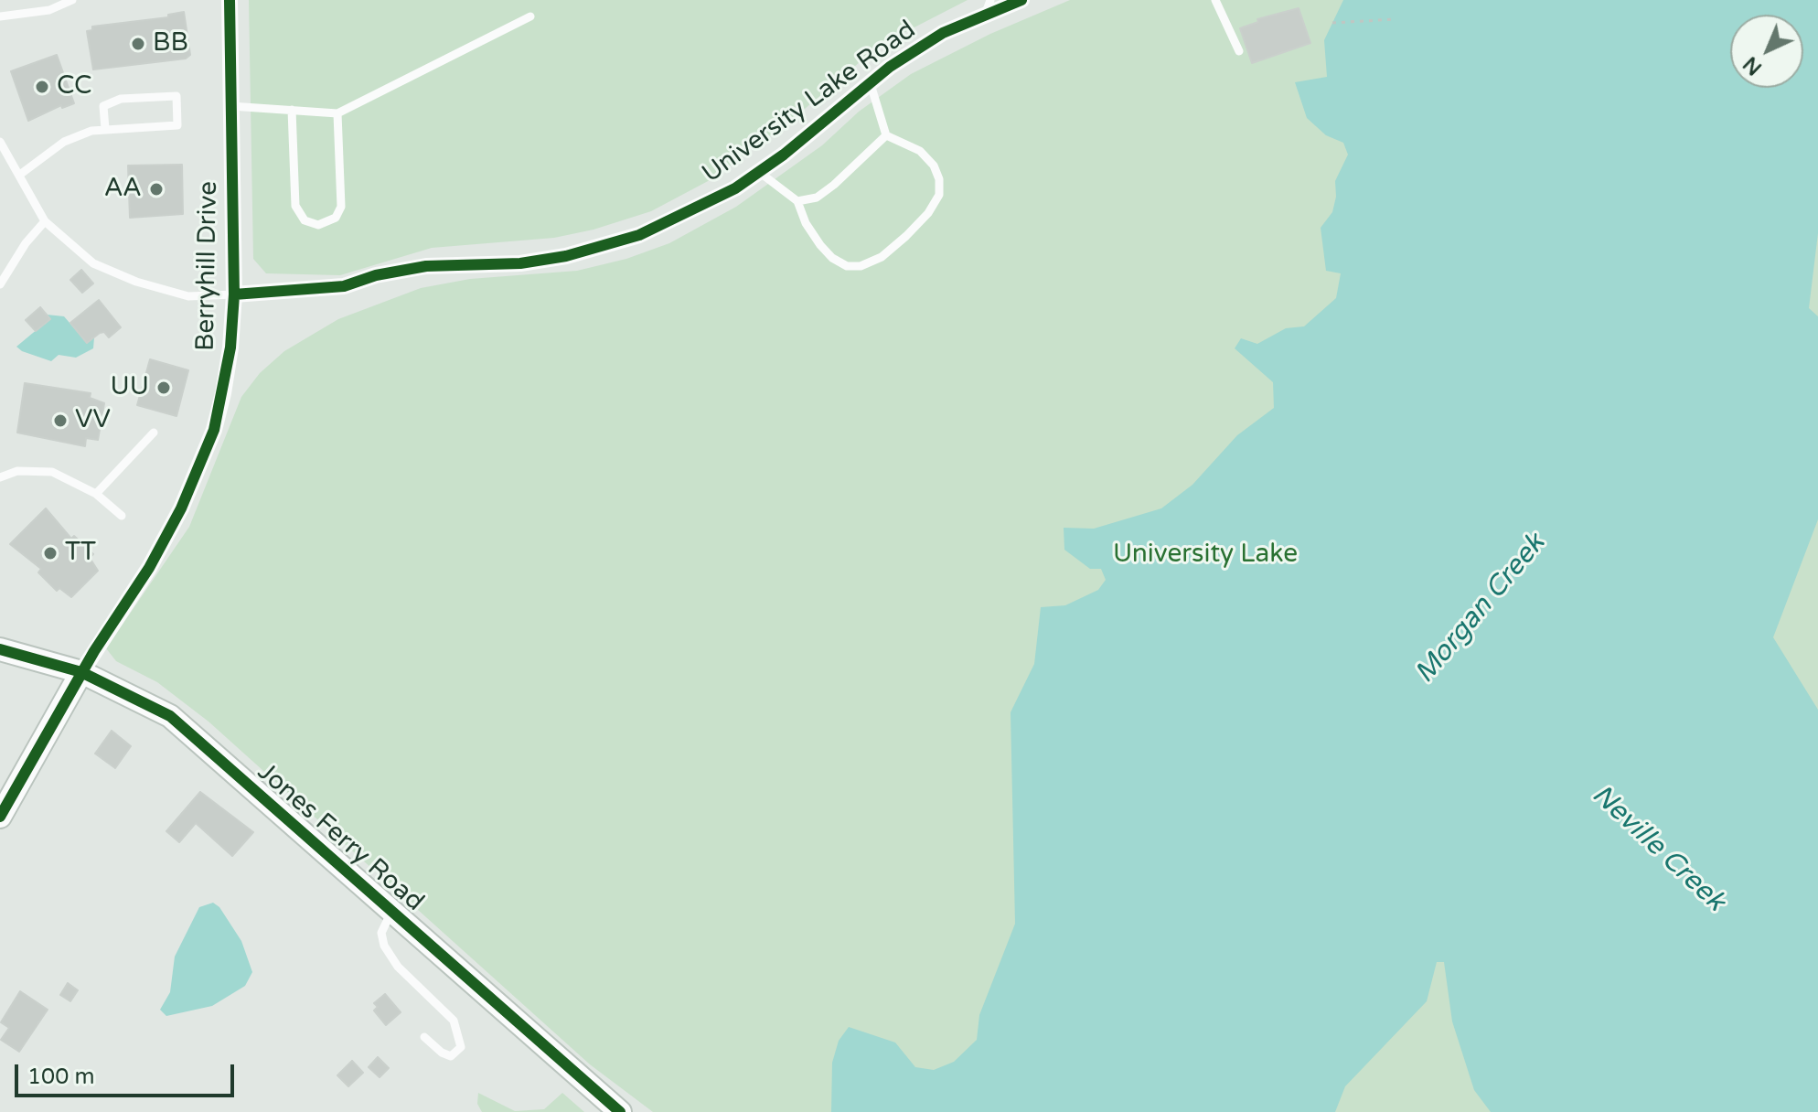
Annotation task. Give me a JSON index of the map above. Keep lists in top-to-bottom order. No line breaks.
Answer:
{"streets":{"street":["University Lake Road","Berryhill Drive","Jones Ferry Road"]},"crossings":[["University Lake Road","Berryhill Drive"],["Berryhill Drive","Jones Ferry Road"]],"water":["Morgan Creek","Neville Creek"],"parks":["University Lake"],"places":["BB","CC","AA","UU","VV","TT"],"scale_bar":"100 m","north":"bottom left"}
